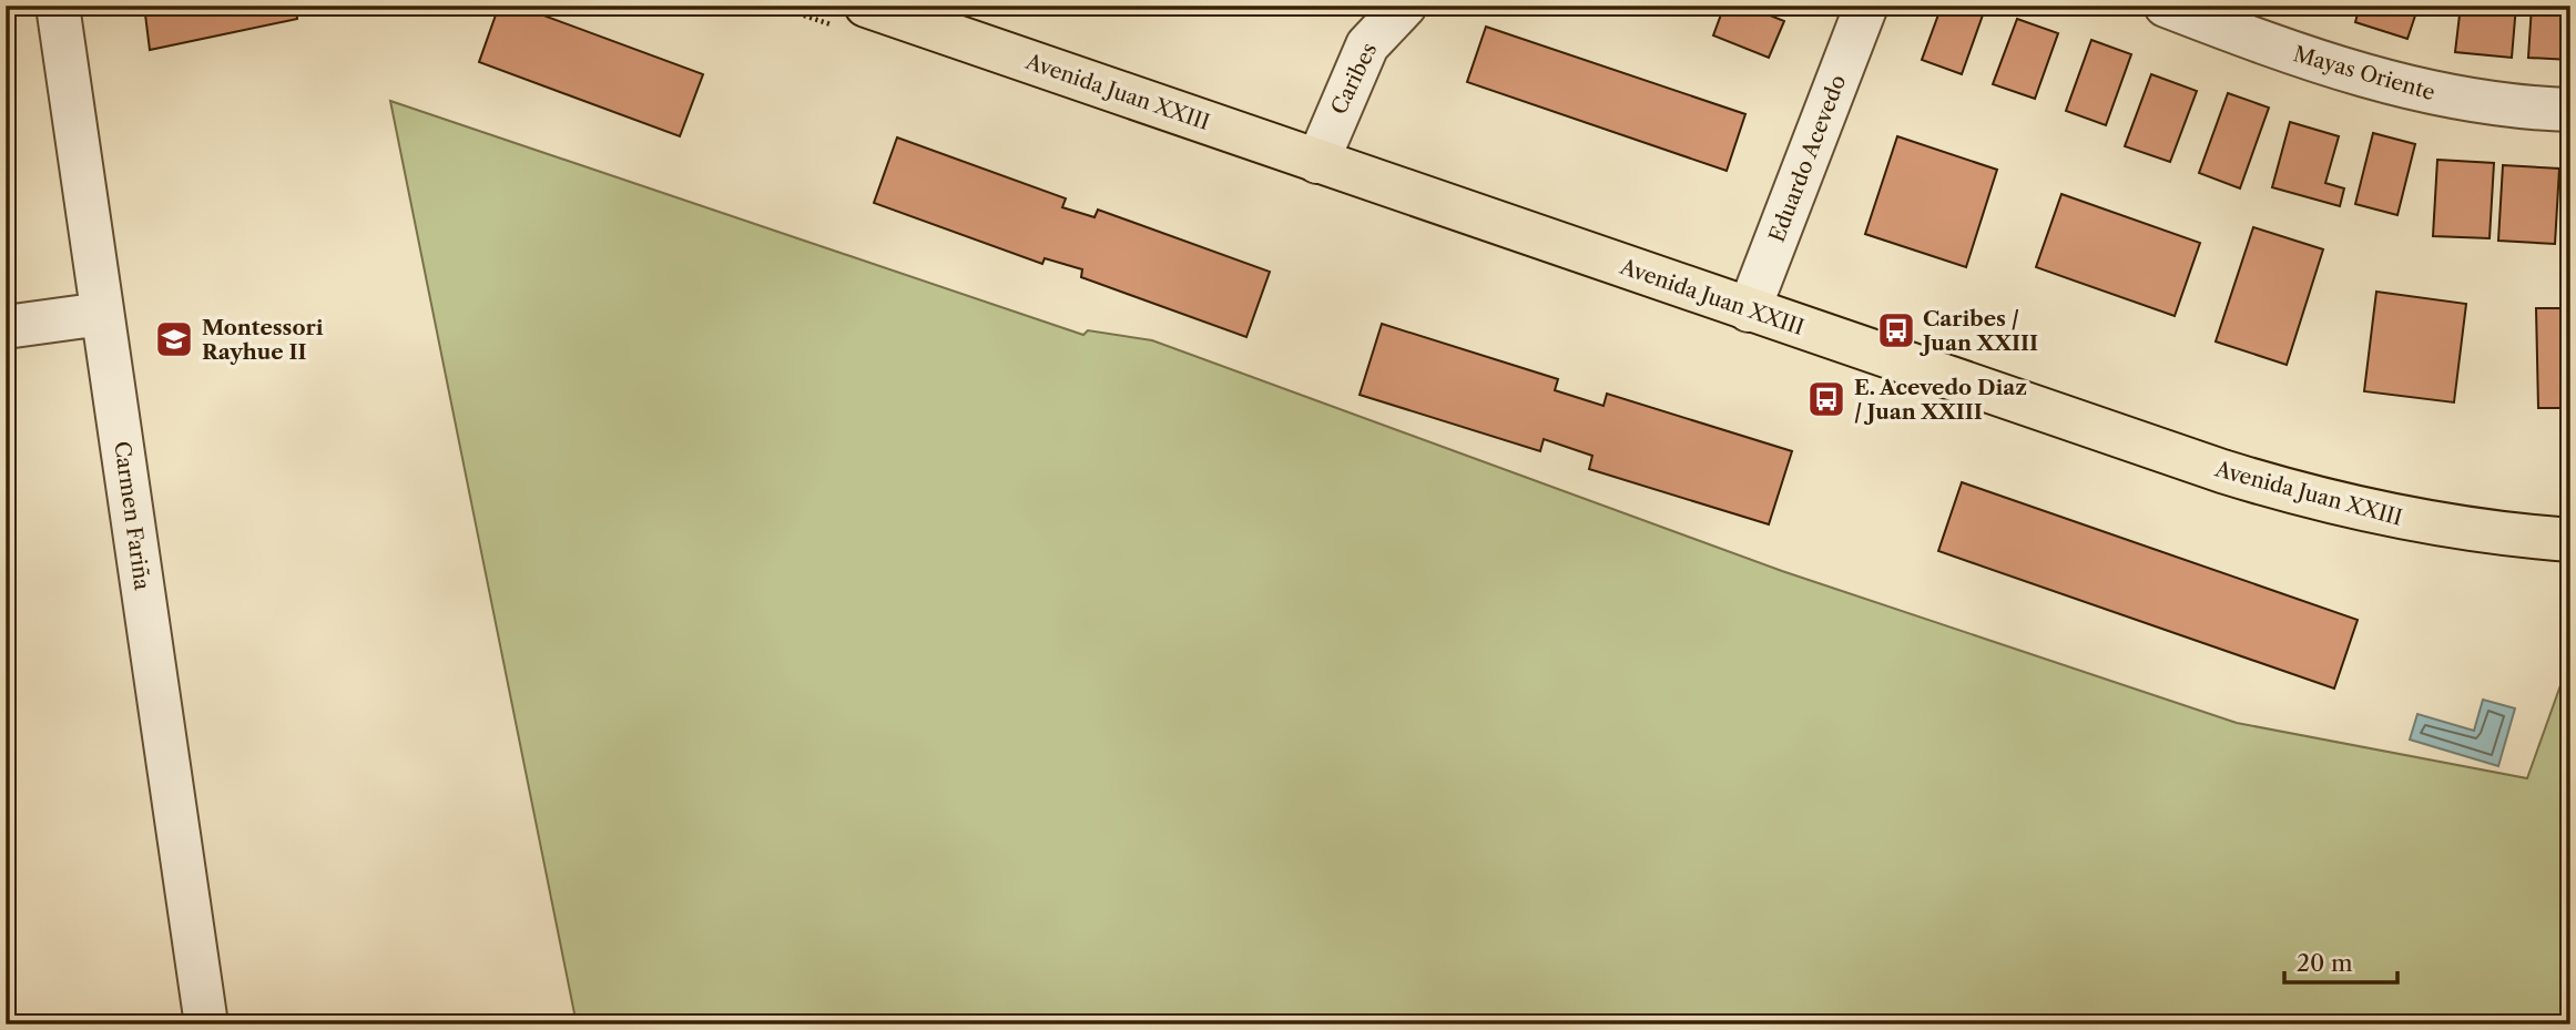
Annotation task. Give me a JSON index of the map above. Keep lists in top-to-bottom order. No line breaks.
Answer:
{"streets":{"main road":["Avenida Juan XXIII"],"street":["Mayas Oriente","Caribes","Eduardo Acevedo","Carmen Fariña"]},"crossings":[["Caribes","Avenida Juan XXIII"],["Avenida Juan XXIII","Eduardo Acevedo"]],"places":{"bus stop":["Caribes / Juan XXIII","E. Acevedo Diaz / Juan XXIII"],"school or university":["Montessori Rayhue II"]},"scale_bar":"20 m"}
